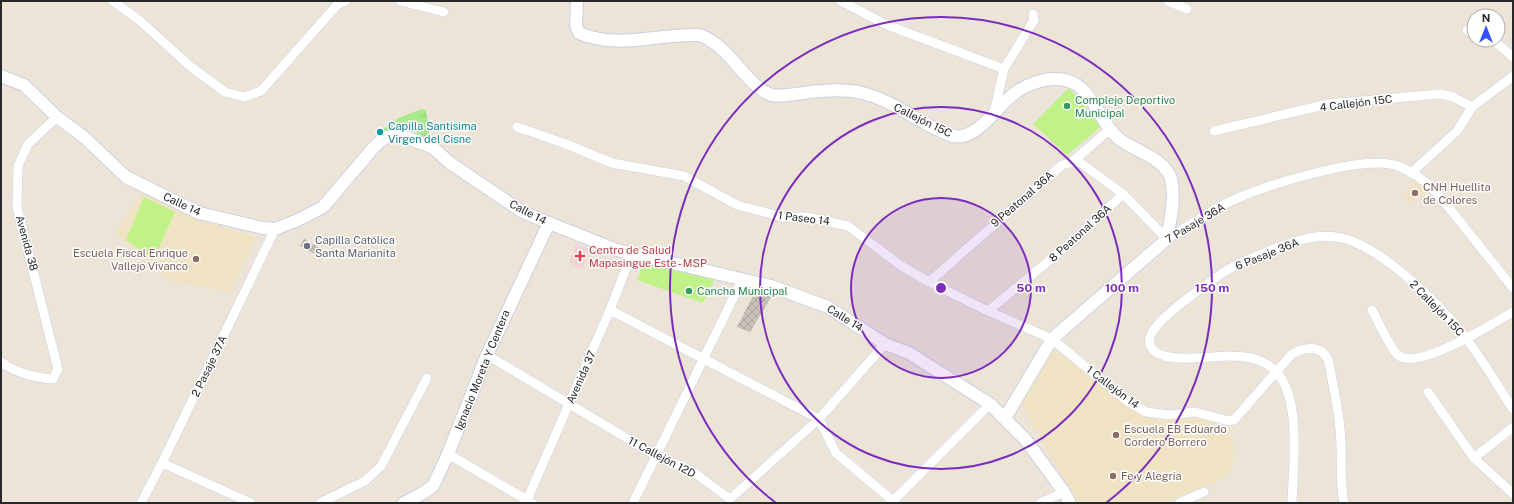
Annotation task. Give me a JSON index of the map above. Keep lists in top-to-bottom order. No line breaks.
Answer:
{"streets":{"street":["4 Callejón 15C","Callejón 15C","9 Peatonal 36A","Calle 14","1 Paseo 14","7 Pasaje 36A","8 Peatonal 36A","Avenida 38","6 Pasaje 36A","2 Callejón 15C","2 Pasaje 37A","Ignacio Moreta Y Centera","Avenida 37","1 Callejón 14","11 Callejón 12D"]},"crossings":[["Callejón 15C","9 Peatonal 36A"],["Callejón 15C","7 Pasaje 36A"],["9 Peatonal 36A","1 Paseo 14"],["Calle 14","7 Pasaje 36A"],["Calle 14","Avenida 38"],["Calle 14","2 Pasaje 37A"],["Calle 14","Ignacio Moreta Y Centera"],["Calle 14","Avenida 37"],["Calle 14","11 Callejón 12D"],["1 Paseo 14","7 Pasaje 36A"],["1 Paseo 14","8 Peatonal 36A"],["1 Paseo 14","1 Callejón 14"],["7 Pasaje 36A","1 Callejón 14"],["6 Pasaje 36A","2 Callejón 15C"],["6 Pasaje 36A","1 Callejón 14"],["Ignacio Moreta Y Centera","11 Callejón 12D"],["Avenida 37","11 Callejón 12D"]],"places":{"other":["Complejo Deportivo Municipal","Capilla Santisima Virgen del Cisne","CNH Huellita de Colores","Capilla Católica Santa Marianita","Escuela Fiscal Enrique Vallejo Vivanco","Cancha Municipal","Escuela EB Eduardo Cordero Borrero","Fe y Alegria"],"health":["Centro de Salud Mapasingue Este - MSP"]},"north":"top","rings":["50 m","100 m","150 m"]}
